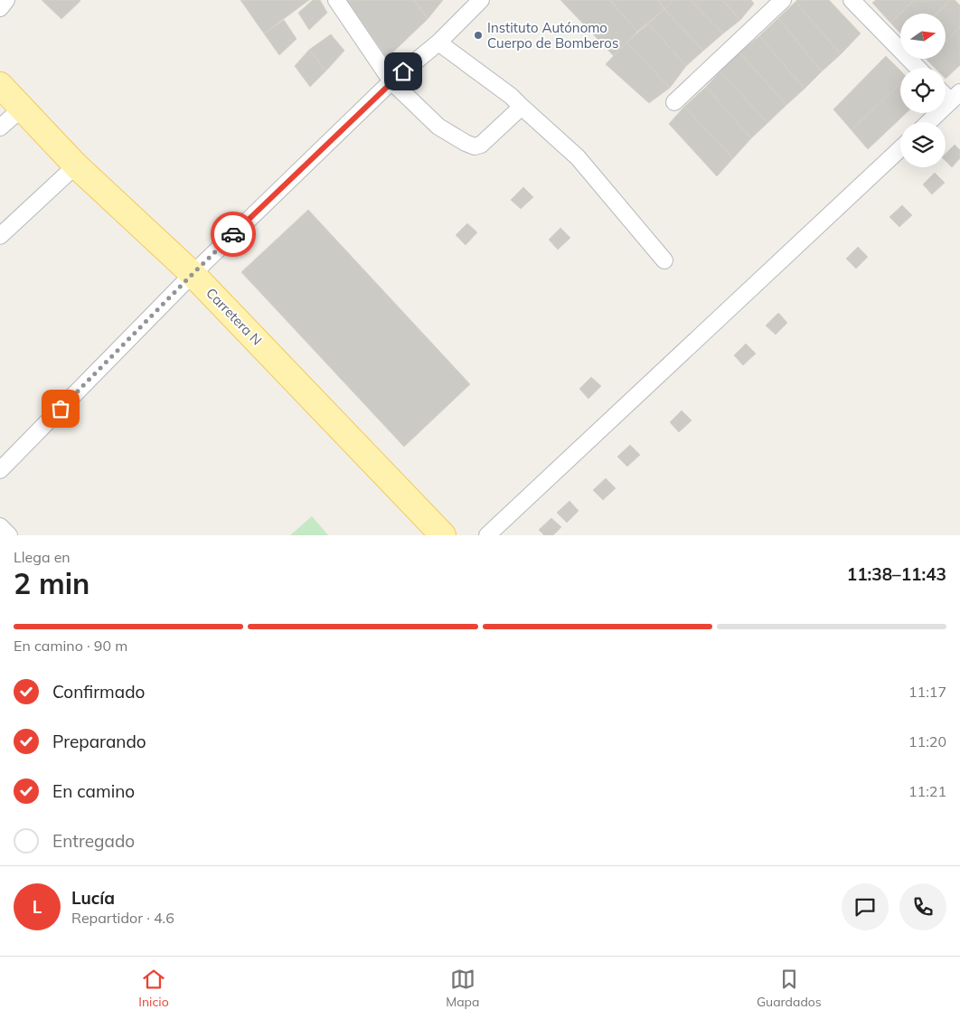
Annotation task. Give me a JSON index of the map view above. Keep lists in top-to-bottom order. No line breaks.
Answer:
{"streets":{"main road":["Carretera N"]},"places":["Instituto Autónomo Cuerpo de Bomberos"],"north":"right","page":{"heading":["2 min","Llega en","11:38–11:43"],"panel":["Lucía","Repartidor · 4.6"],"bar":"En camino · 90 m","list":[["Confirmado","11:17"],["Preparando","11:20"],["En camino","11:21"],"Entregado"],"round":"L","tabs":["Inicio","Mapa","Guardados"]}}
